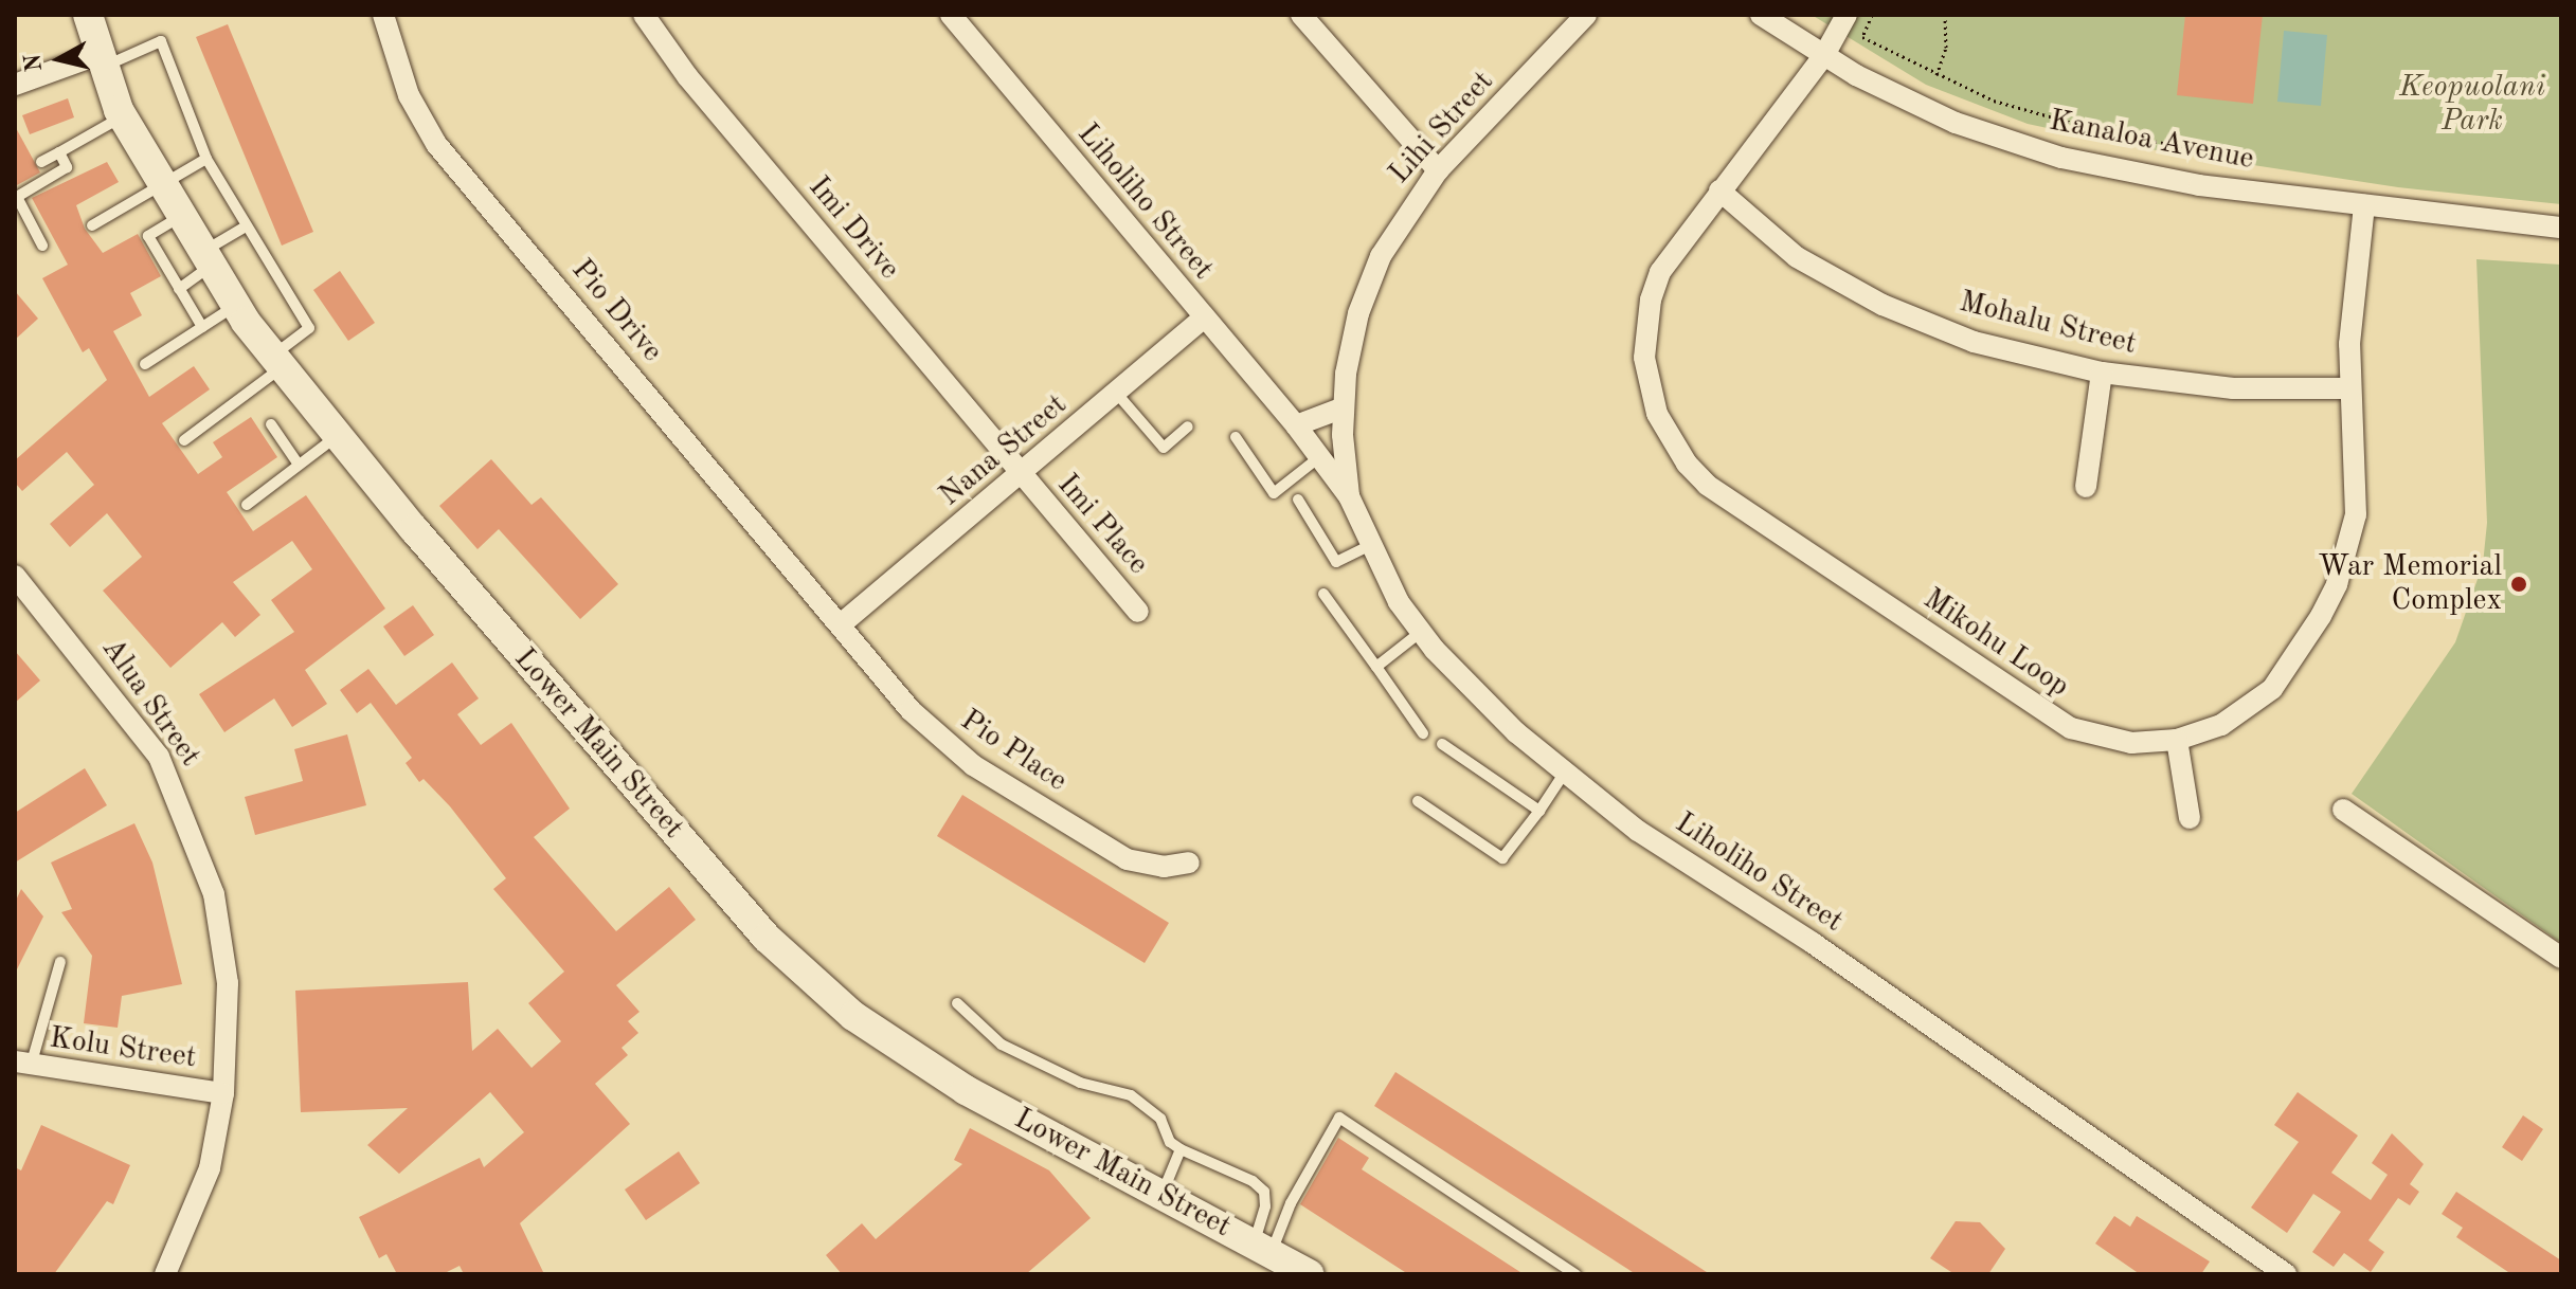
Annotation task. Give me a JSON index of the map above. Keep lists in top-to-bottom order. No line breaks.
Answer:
{"streets":{"street":["Lihi Street","Kanaloa Avenue","Liholiho Street","Imi Drive","Pio Drive","Mohalu Street","Nana Street","Imi Place","Mikohu Loop","Alua Street","Lower Main Street","Pio Place","Kolu Street"]},"crossings":[["Lihi Street","Liholiho Street"],["Kanaloa Avenue","Mikohu Loop"],["Liholiho Street","Nana Street"],["Imi Drive","Nana Street"],["Imi Drive","Imi Place"],["Pio Drive","Nana Street"],["Pio Drive","Pio Place"],["Mohalu Street","Mikohu Loop"],["Nana Street","Imi Place"],["Nana Street","Pio Place"],["Alua Street","Kolu Street"]],"parks":["Keopuolani Park"],"places":["War Memorial Complex"],"north":"left"}
